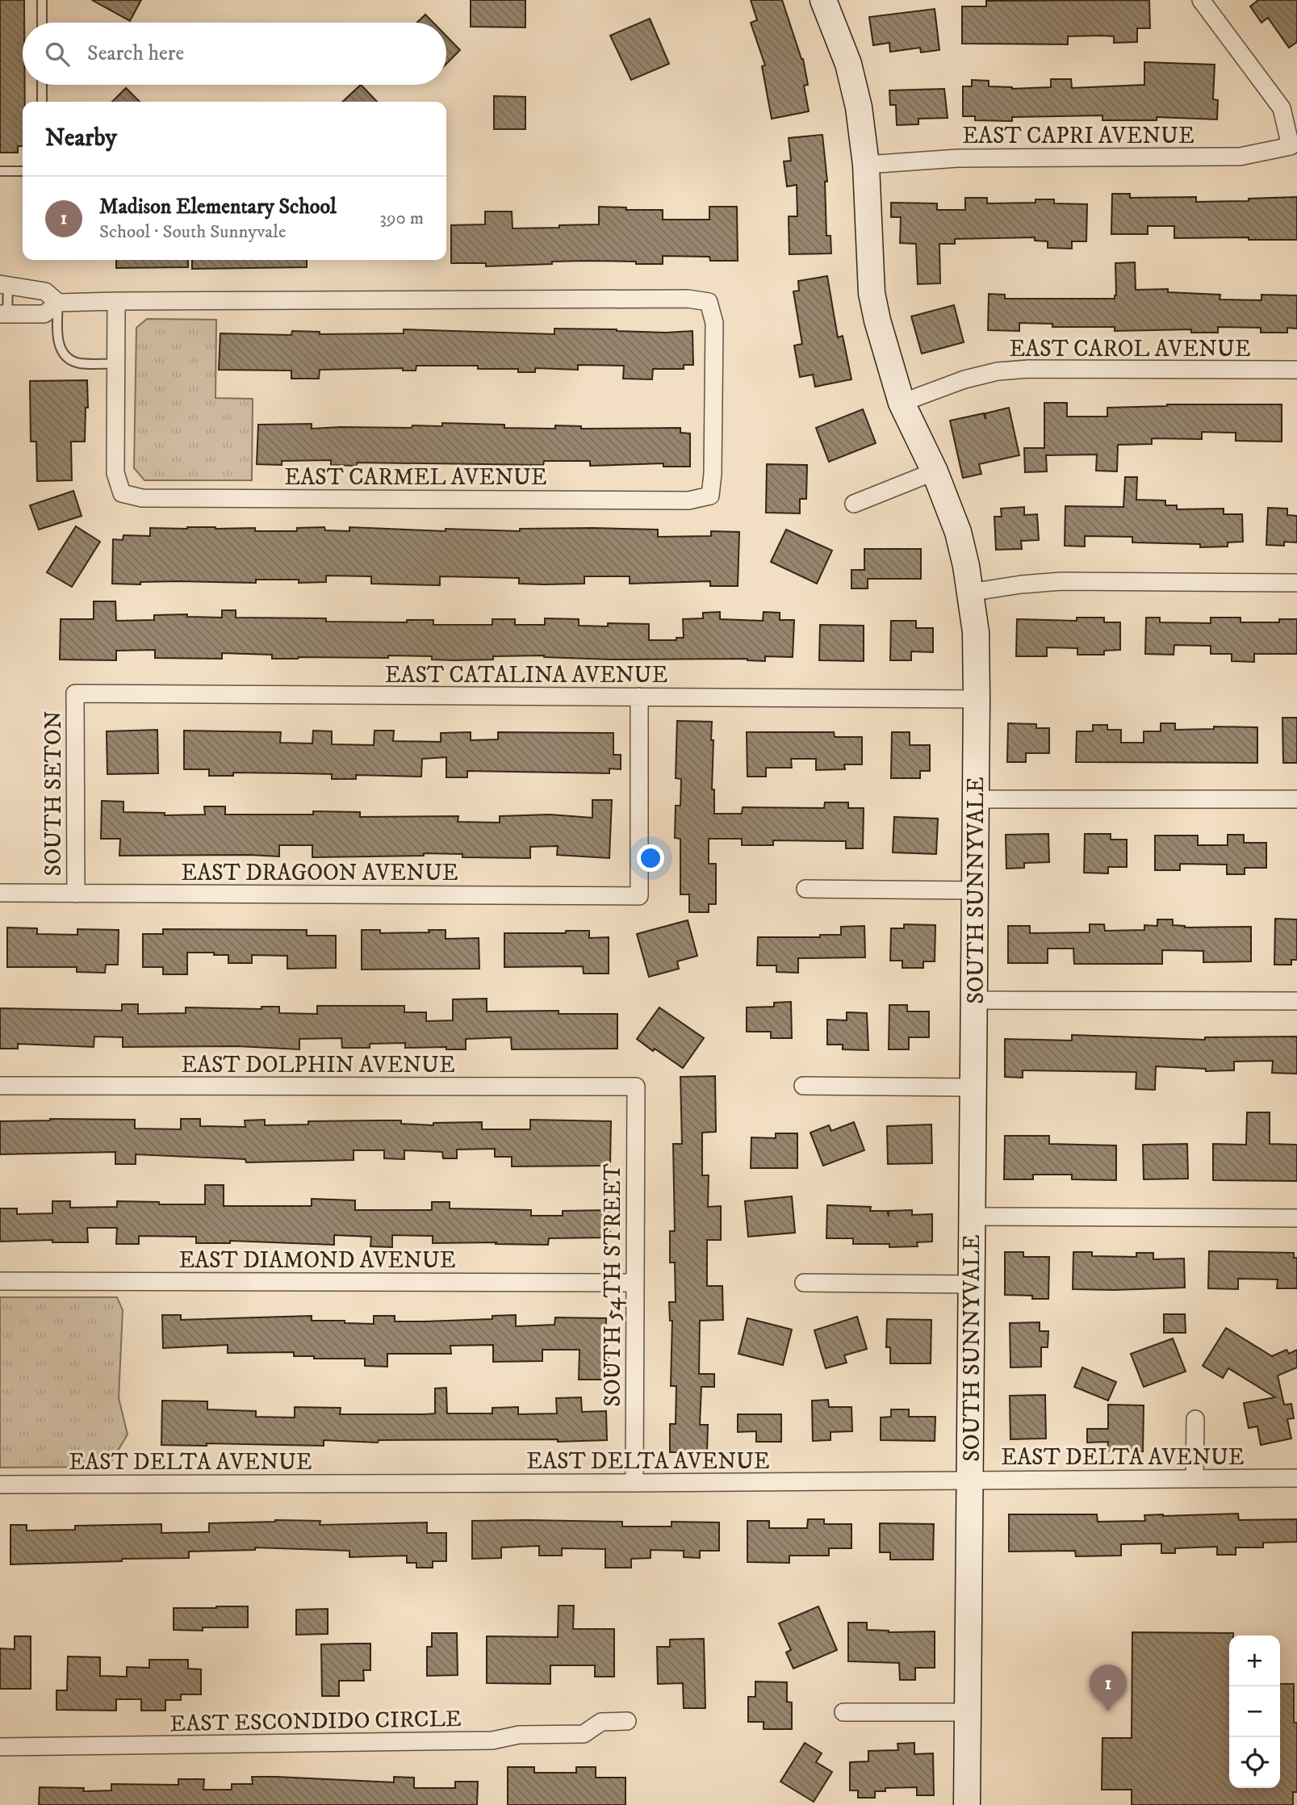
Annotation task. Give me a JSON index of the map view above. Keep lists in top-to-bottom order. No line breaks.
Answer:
{"streets":{"street":["EAST CAPRI AVENUE","EAST CAROL AVENUE","EAST CARMEL AVENUE","EAST CATALINA AVENUE","SOUTH SETON","EAST DRAGOON AVENUE","SOUTH SUNNYVALE","EAST DOLPHIN AVENUE","EAST DIAMOND AVENUE","SOUTH 54TH STREET","EAST DELTA AVENUE","EAST ESCONDIDO CIRCLE"]},"crossings":[["EAST CAPRI AVENUE","SOUTH SUNNYVALE"],["EAST CAROL AVENUE","SOUTH SUNNYVALE"],["EAST CATALINA AVENUE","SOUTH SETON"],["EAST CATALINA AVENUE","EAST DRAGOON AVENUE"],["EAST CATALINA AVENUE","SOUTH SUNNYVALE"],["SOUTH SETON","EAST DRAGOON AVENUE"],["SOUTH SUNNYVALE","EAST DELTA AVENUE"],["EAST DOLPHIN AVENUE","SOUTH 54TH STREET"],["EAST DIAMOND AVENUE","SOUTH 54TH STREET"],["SOUTH 54TH STREET","EAST DELTA AVENUE"]],"page":{"search":"Search here","heading":"Nearby","list":[{"mark":"1","name":"Madison Elementary School","note":"School · South Sunnyvale","value":"390 m"}],"map_buttons":["+","−"],"pins":"1"}}
